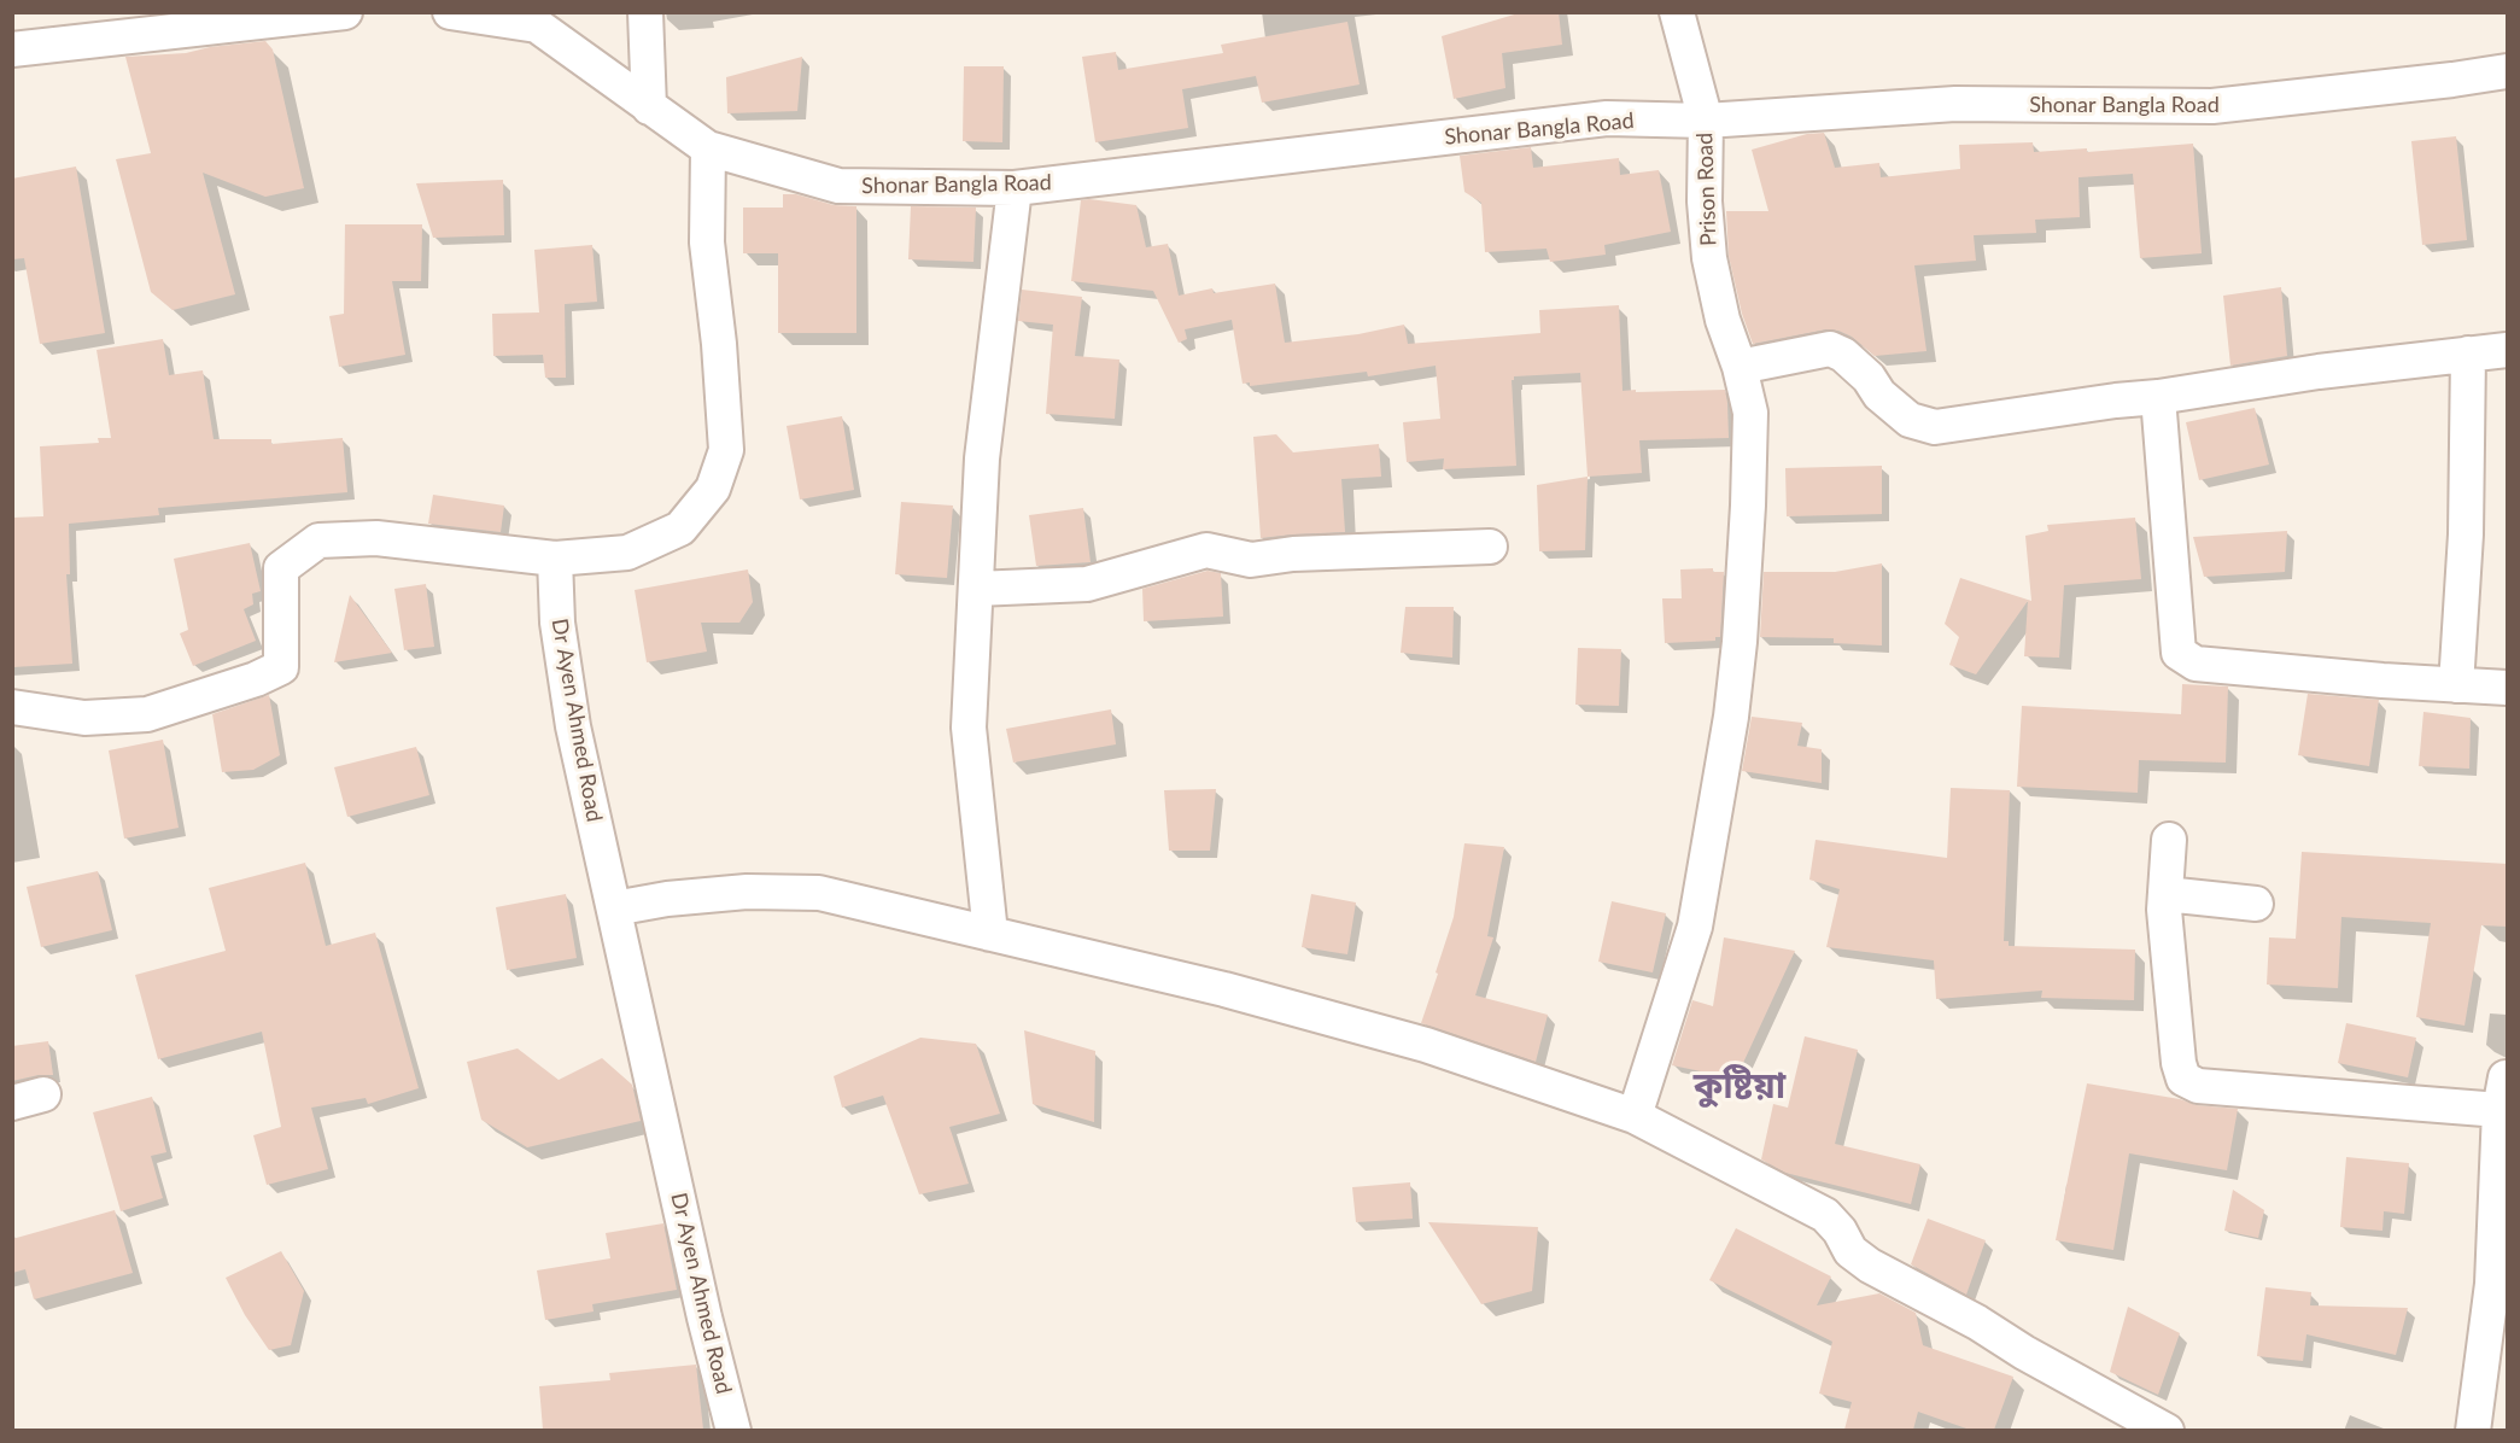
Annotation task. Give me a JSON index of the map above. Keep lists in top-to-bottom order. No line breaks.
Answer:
{"streets":{"street":["Shonar Bangla Road","Prison Road","Dr Ayen Ahmed Road"]},"crossings":[["Shonar Bangla Road","Prison Road"]],"districts":["কুষ্টিয়া"]}
